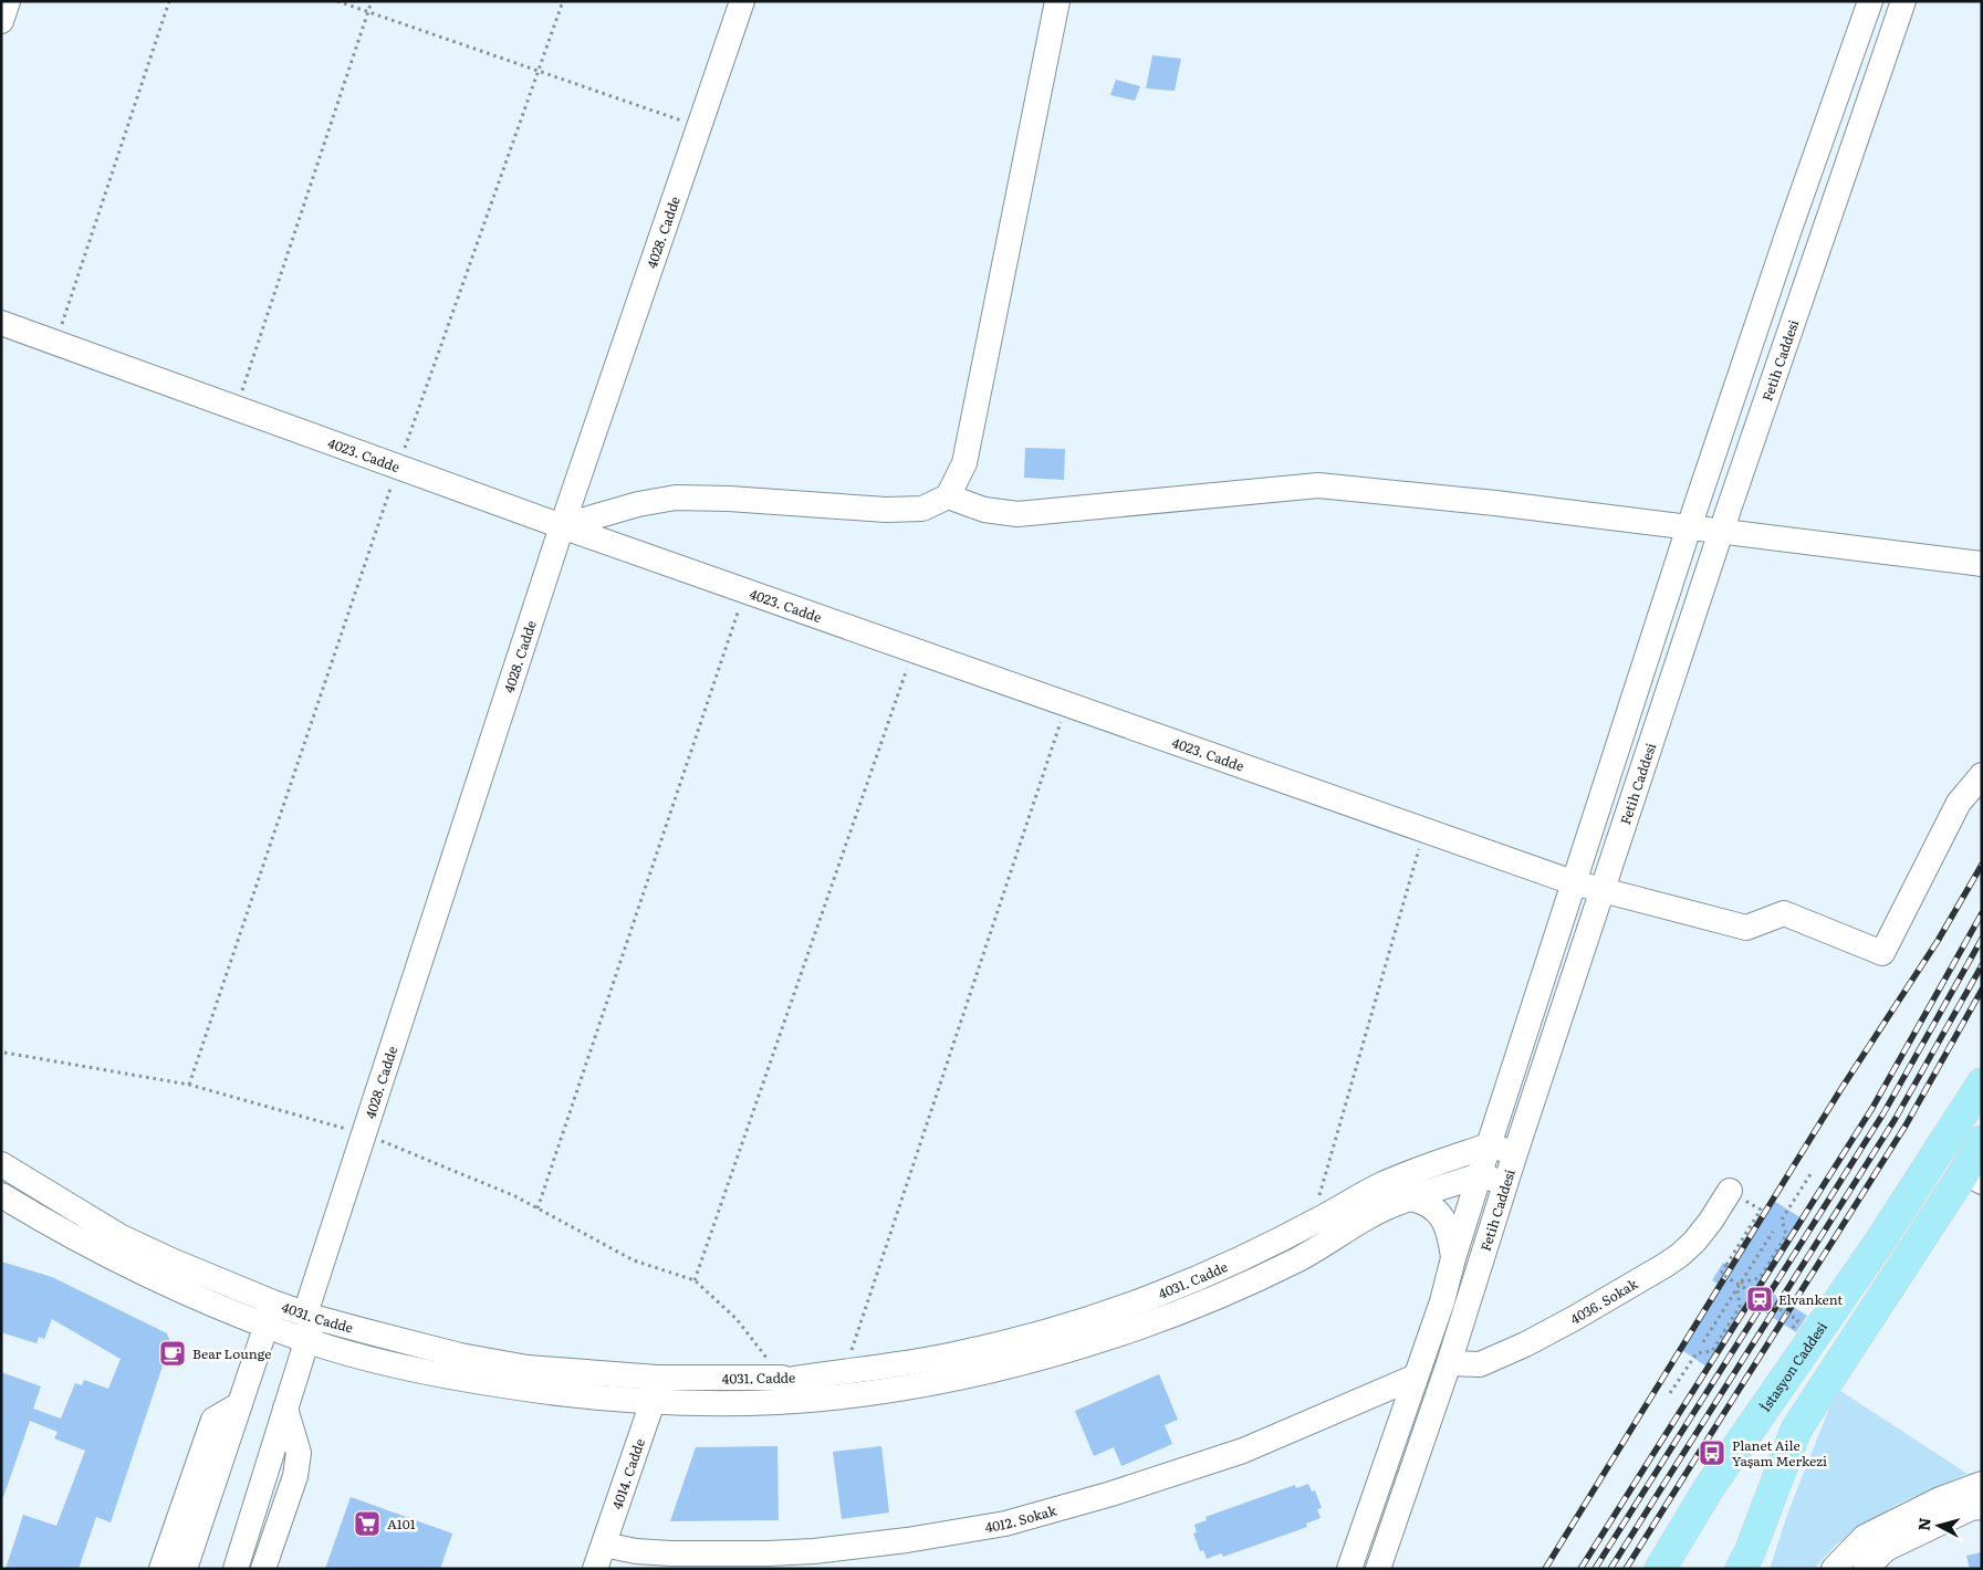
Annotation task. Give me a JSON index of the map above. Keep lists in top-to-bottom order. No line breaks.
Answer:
{"streets":{"main road":["İstasyon Caddesi"],"street":["4028. Cadde","Fetih Caddesi","4023. Cadde","4031. Cadde","4036. Sokak","4014. Cadde","4012. Sokak"]},"crossings":[["4028. Cadde","4023. Cadde"],["4028. Cadde","4031. Cadde"],["Fetih Caddesi","4023. Cadde"],["Fetih Caddesi","4031. Cadde"],["Fetih Caddesi","4036. Sokak"],["Fetih Caddesi","4012. Sokak"],["4031. Cadde","4014. Cadde"],["4014. Cadde","4012. Sokak"]],"places":{"station":["Elvankent"],"cafe":["Bear Lounge"],"bus stop":["Planet Aile Yaşam Merkezi"],"supermarket":["A101"]},"north":"left"}
